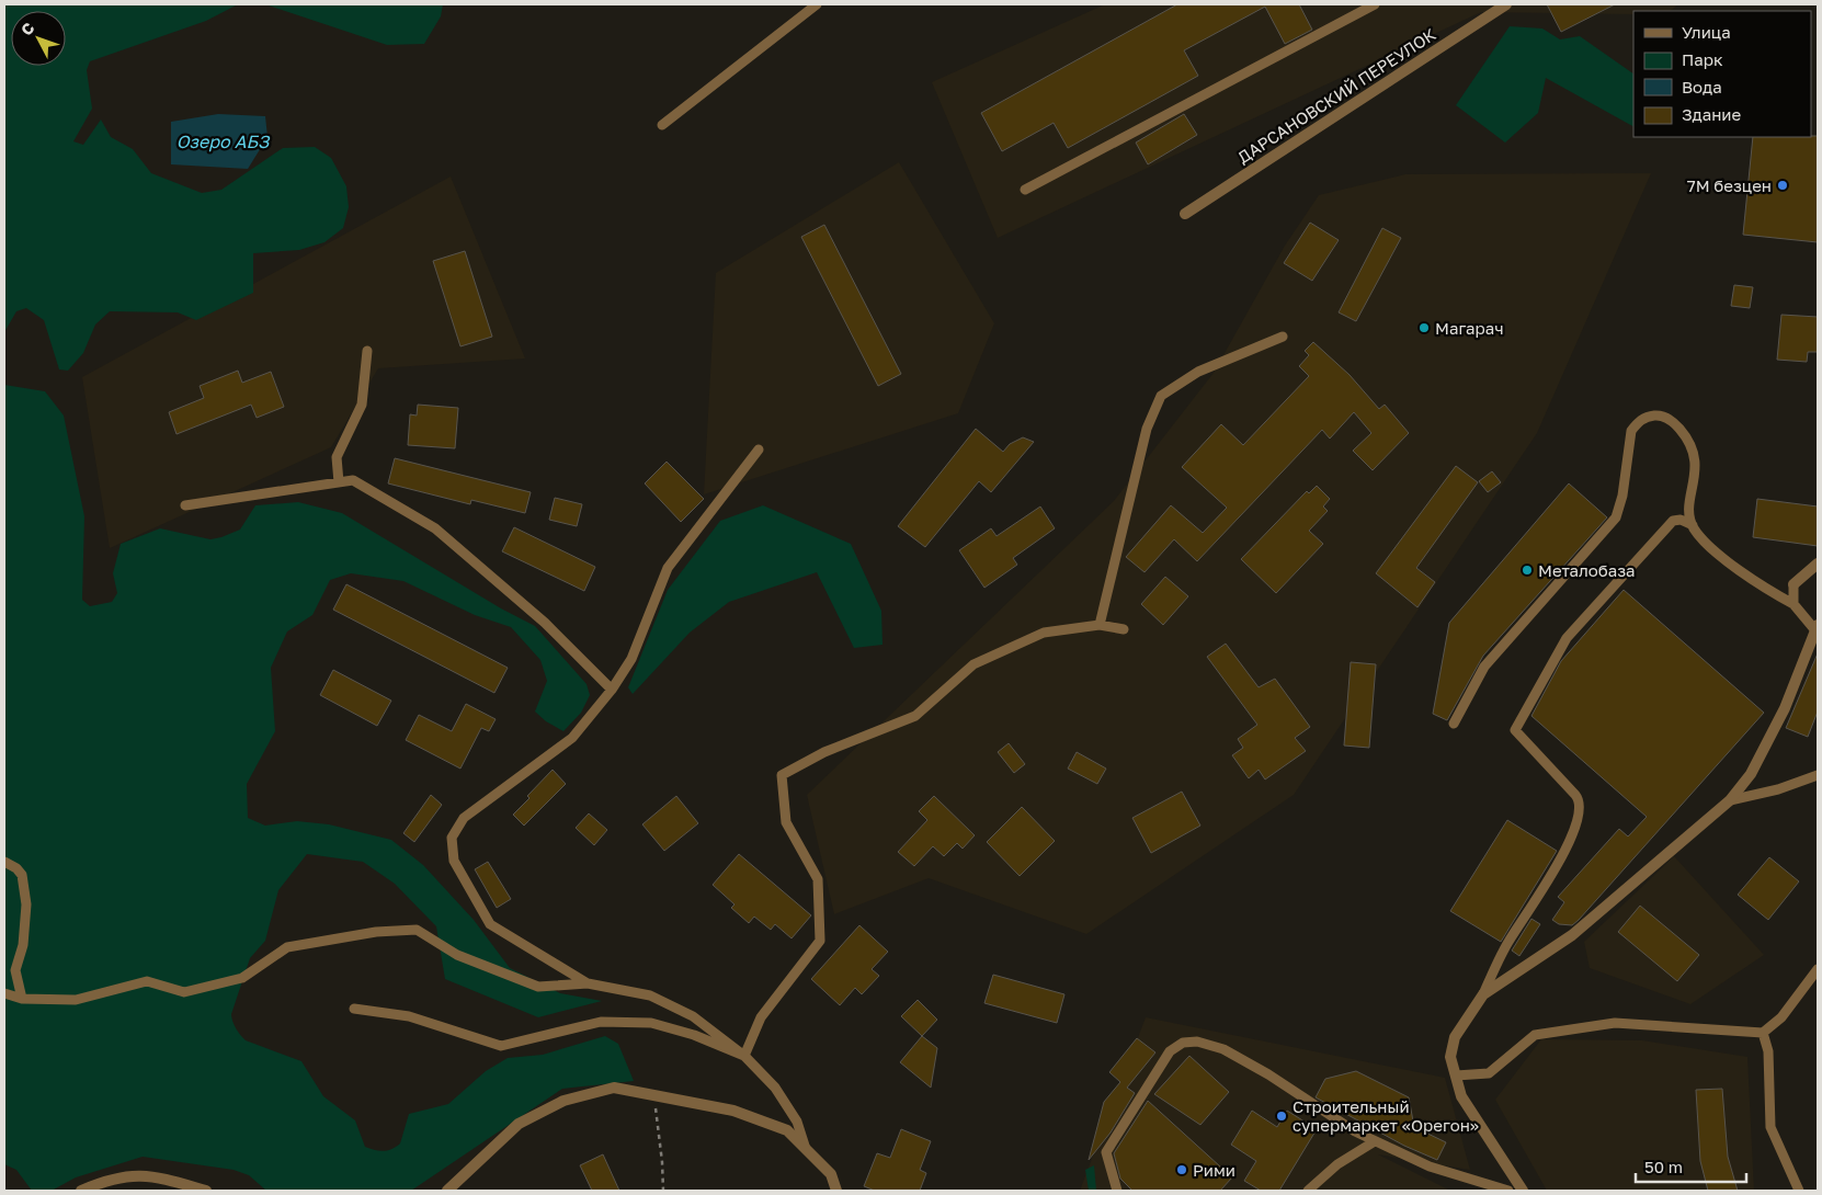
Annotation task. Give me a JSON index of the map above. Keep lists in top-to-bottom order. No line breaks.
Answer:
{"streets":{"street":["ДАРСАНОВСКИЙ ПЕРЕУЛОК"]},"water":["Озеро АБЗ"],"places":["7М безцен","Магарач","Металобаза","Строительный супермаркет «Орегон»","Рими"],"legend":["Улица","Парк","Вода","Здание"],"scale_bar":"50 m","north":"top left"}
